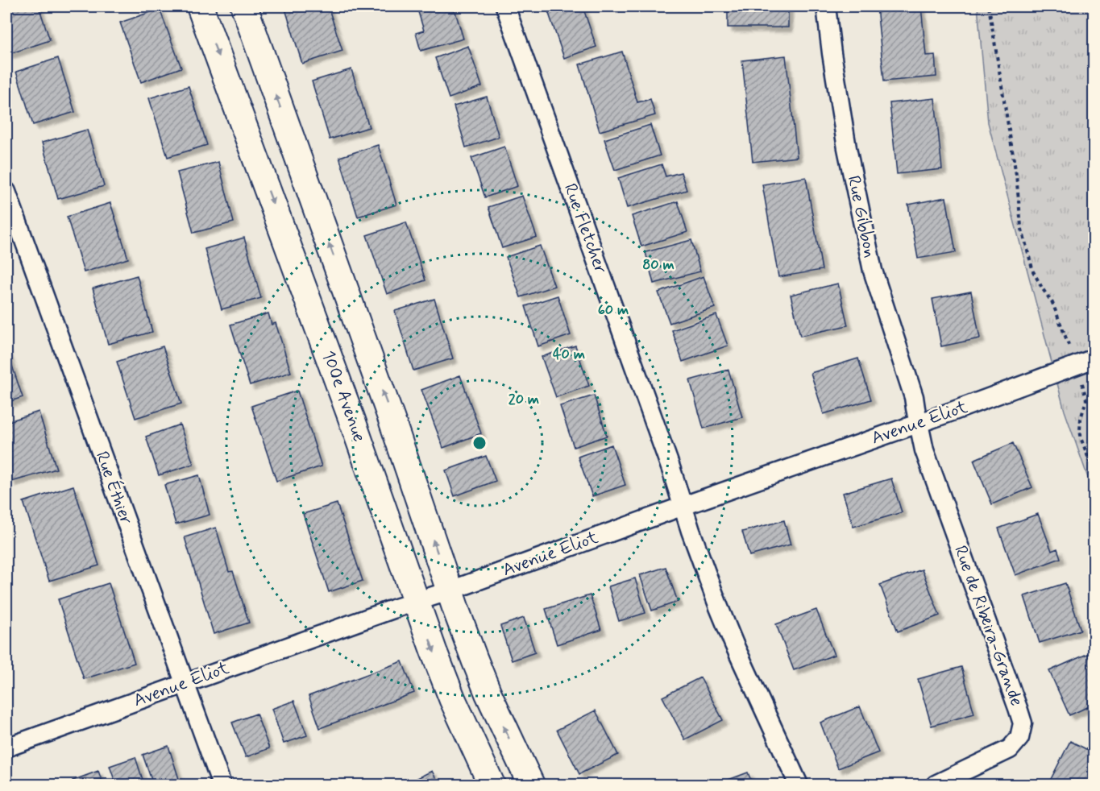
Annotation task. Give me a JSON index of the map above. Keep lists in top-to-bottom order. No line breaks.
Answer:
{"streets":{"street":["Rue Gibbon","Rue Fletcher","100e Avenue","Avenue Eliot","Rue Éthier","Rue de Ribeira-Grande"]},"crossings":[["Rue Gibbon","Avenue Eliot"],["Rue Gibbon","Rue de Ribeira-Grande"],["Rue Fletcher","Avenue Eliot"],["100e Avenue","Avenue Eliot"],["Avenue Eliot","Rue Éthier"],["Avenue Eliot","Rue de Ribeira-Grande"]],"rings":["80 m","60 m","40 m","20 m"]}
